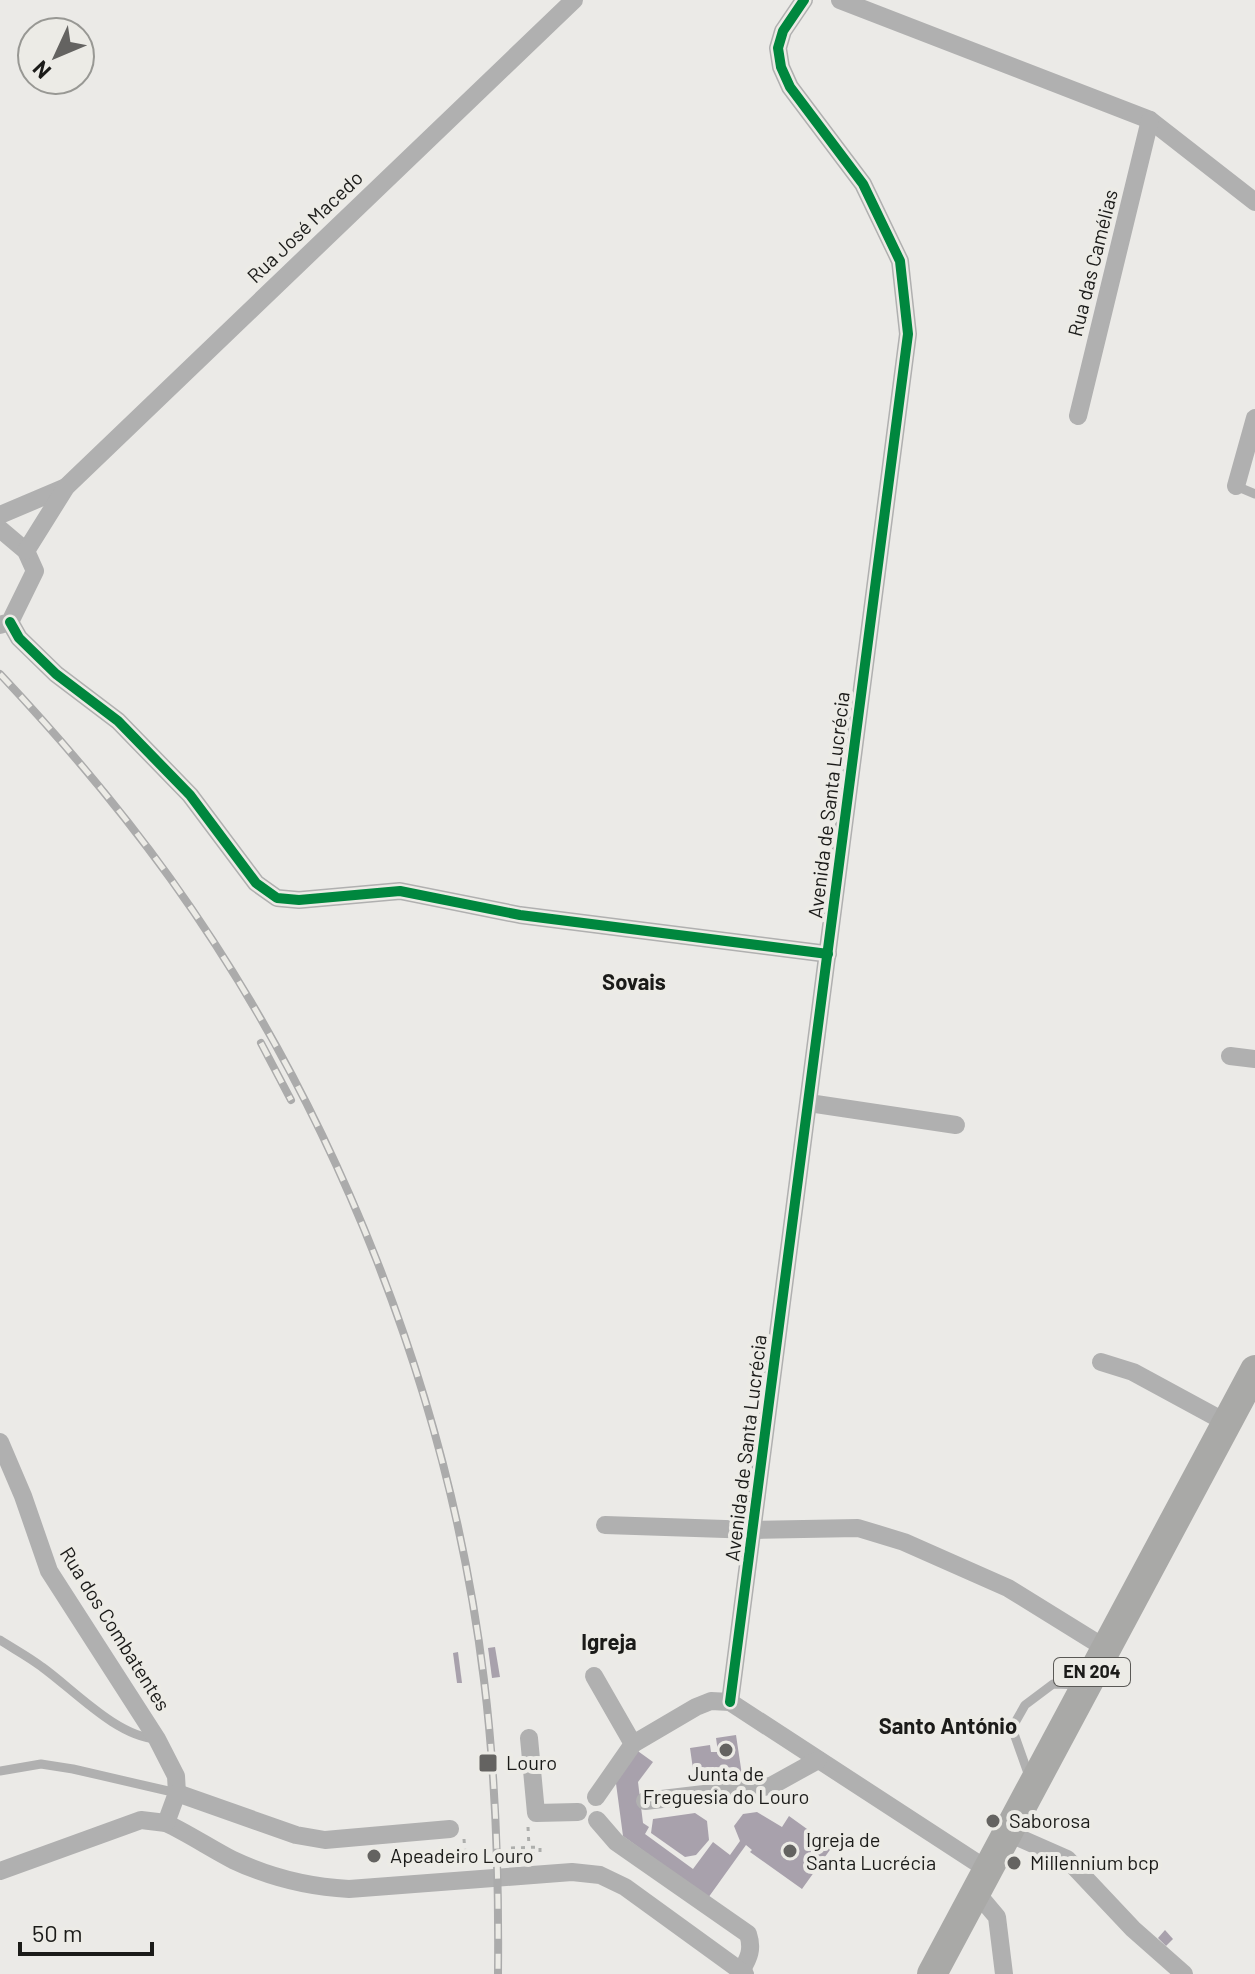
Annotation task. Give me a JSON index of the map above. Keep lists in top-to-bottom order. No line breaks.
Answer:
{"streets":{"main road":["EN 204"],"street":["Rua José Macedo","Rua das Camélias","Avenida de Santa Lucrécia","Rua dos Combatentes"]},"districts":["Sovais","Igreja","Santo António"],"places":{"other":["Junta de Freguesia do Louro","Saborosa","Igreja de Santa Lucrécia","Apeadeiro Louro","Millennium bcp"],"transit":["Louro"]},"scale_bar":"50 m","north":"bottom left"}
